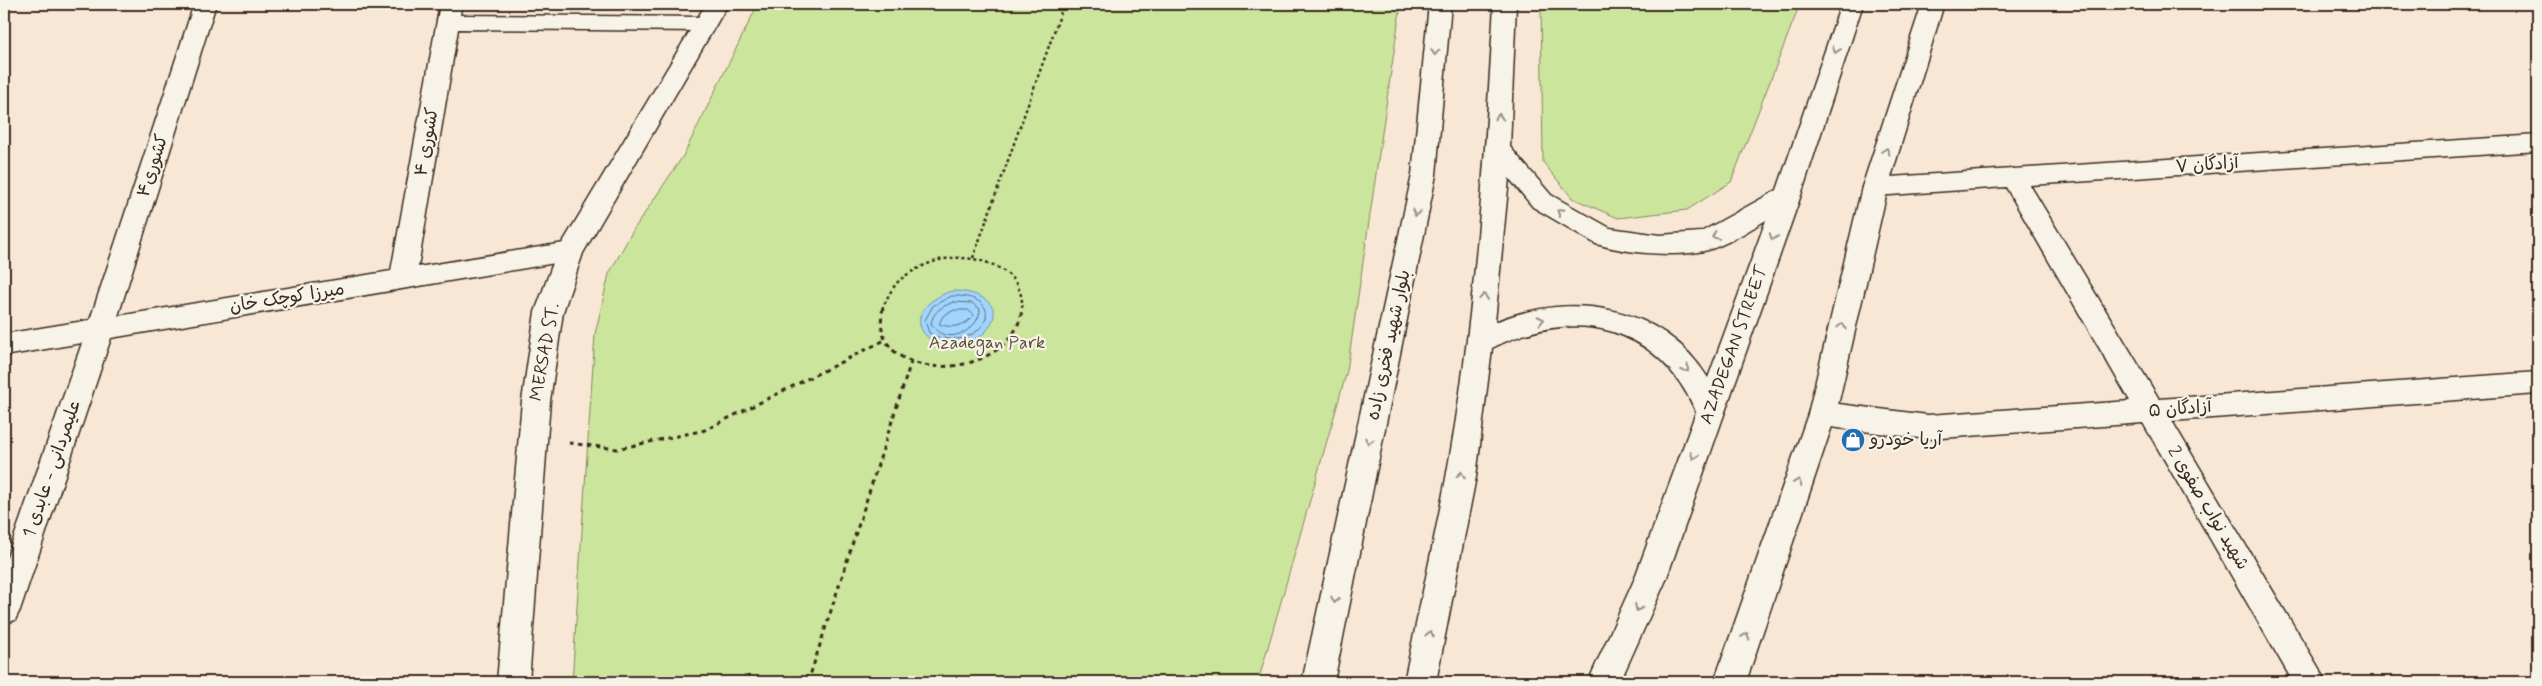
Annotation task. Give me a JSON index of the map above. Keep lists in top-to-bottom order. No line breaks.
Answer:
{"streets":{"street":["کشوری ۴","آزادگان ۷","کشوری۴","میرزا کوچک خان","بلوار شهید فخری زاده","AZADEGAN STREET","MERSAD ST.","آزادگان ۵","علیمردانی - عابدی 1","شهید نواب صفوی 2"]},"crossings":[["کشوری ۴","میرزا کوچک خان"],["آزادگان ۷","شهید نواب صفوی 2"],["کشوری۴","میرزا کوچک خان"],["کشوری۴","علیمردانی - عابدی 1"],["میرزا کوچک خان","MERSAD ST."],["میرزا کوچک خان","علیمردانی - عابدی 1"],["آزادگان ۵","شهید نواب صفوی 2"]],"parks":["Azadegan Park"],"places":{"shop":["آریا خودرو"]}}
